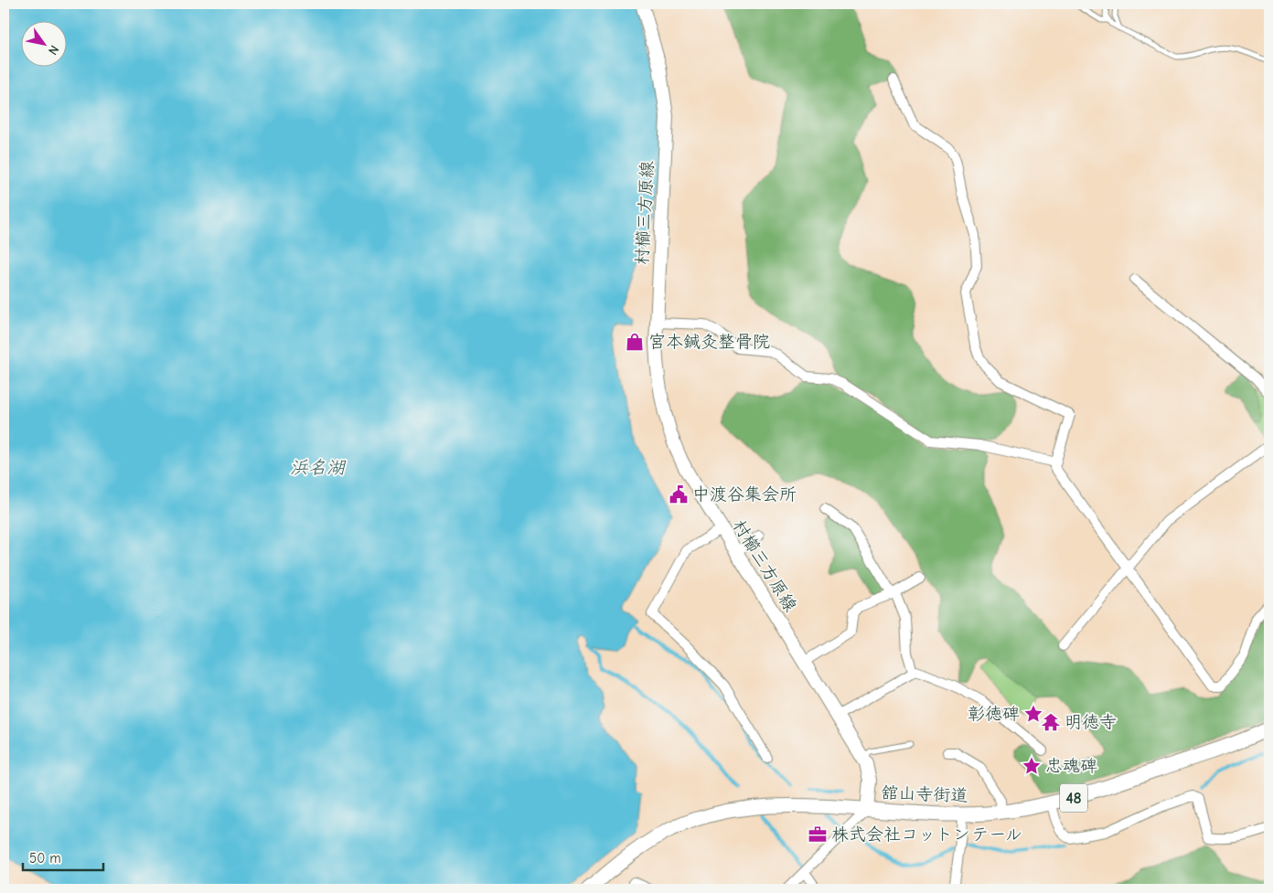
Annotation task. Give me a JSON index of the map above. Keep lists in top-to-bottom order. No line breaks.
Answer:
{"streets":{"main road":["村櫛三方原線","舘山寺街道","48"]},"crossings":[["村櫛三方原線","舘山寺街道"]],"water":["浜名湖"],"places":{"shop":["宮本鍼灸整骨院"],"public building":["中渡谷集会所"],"place":["彰徳碑","忠魂碑"],"temple":["明徳寺"],"office":["株式会社コットンテール"]},"scale_bar":"50 m","north":"bottom right"}
